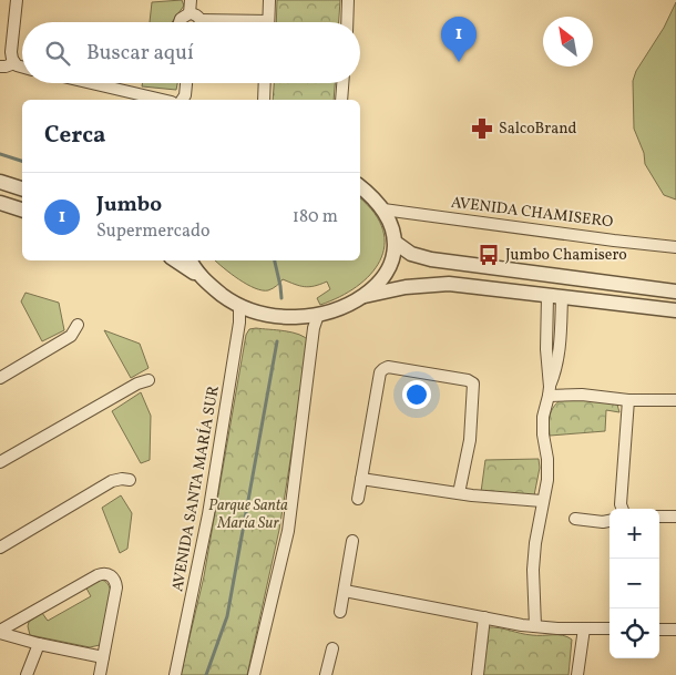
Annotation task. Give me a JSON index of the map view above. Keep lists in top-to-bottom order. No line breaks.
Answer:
{"streets":{"street":["AVENIDA CHAMISERO","AVENIDA SANTA MARÍA SUR"]},"parks":["Parque Santa María Sur"],"places":{"pharmacy":["SalcoBrand"],"bus stop":["Jumbo Chamisero"]},"north":"top left","page":{"pins":"1","search":"Buscar aquí","heading":"Cerca","list":[{"mark":"1","name":"Jumbo","note":"Supermercado","value":"180 m"}],"map_buttons":["+","−"]}}
